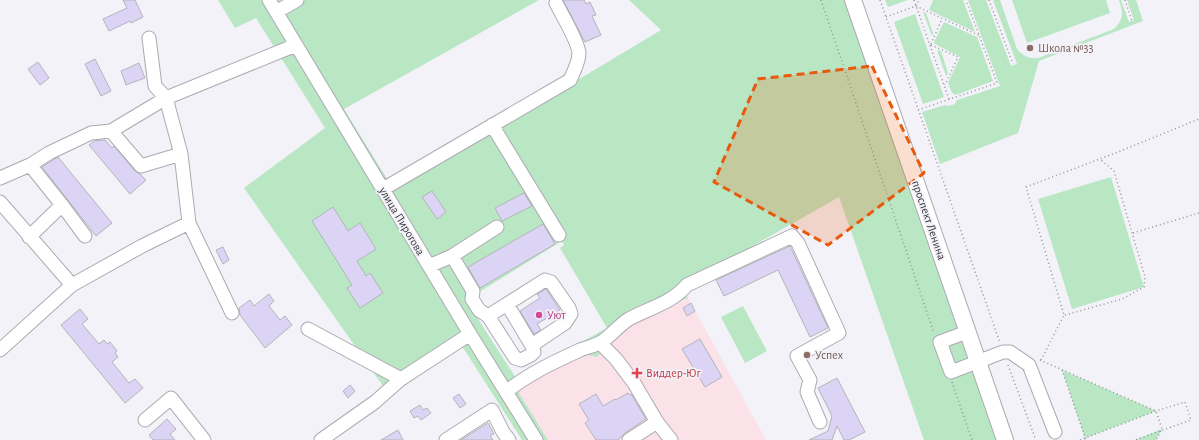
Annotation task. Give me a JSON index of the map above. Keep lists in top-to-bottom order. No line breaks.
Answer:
{"streets":{"main road":["проспект Ленина"],"street":["улица Пирогова"]},"places":{"other":["Школа №33","Уют","Успех"],"health":["Виддер-Юг"]}}
